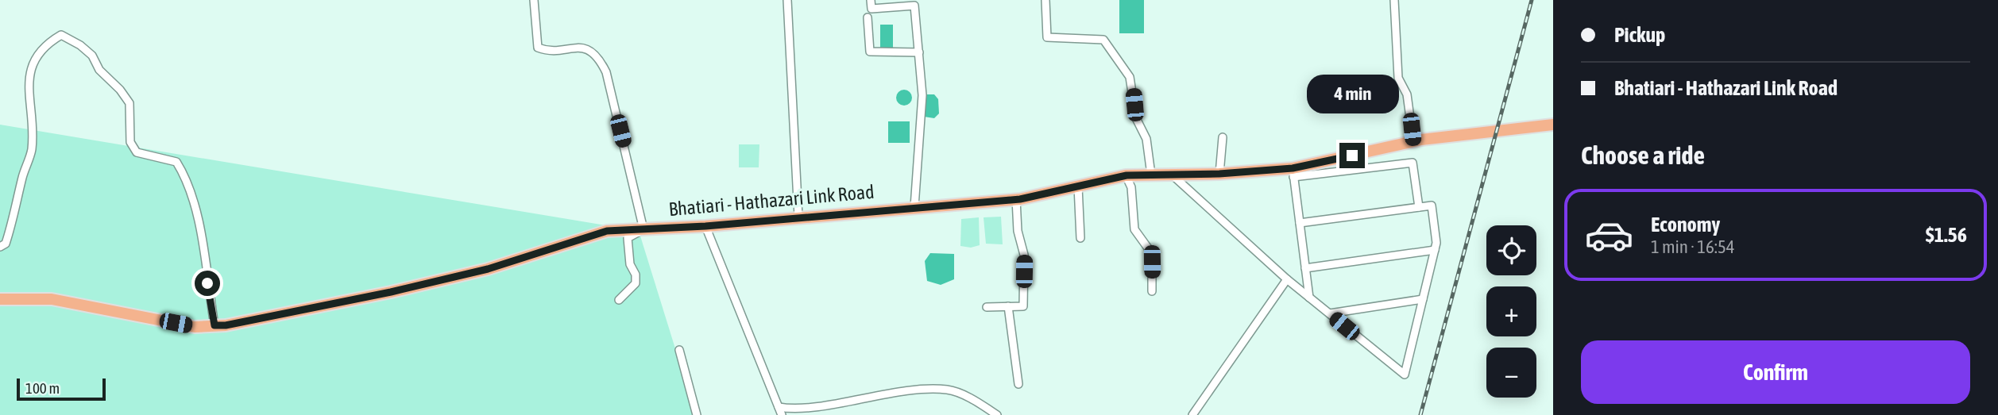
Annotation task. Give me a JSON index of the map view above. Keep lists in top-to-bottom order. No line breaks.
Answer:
{"streets":{"main road":["Bhatiari - Hathazari Link Road"]},"scale_bar":"100 m","page":{"banner":["Pickup","Bhatiari - Hathazari Link Road"],"bubble":"4 min","heading":"Choose a ride","list":[{"name":"Economy","note":"1 min · 16:54","value":"$1.56"}],"map_buttons":["+","−"],"buttons":"Confirm","scale":"100 m"}}
